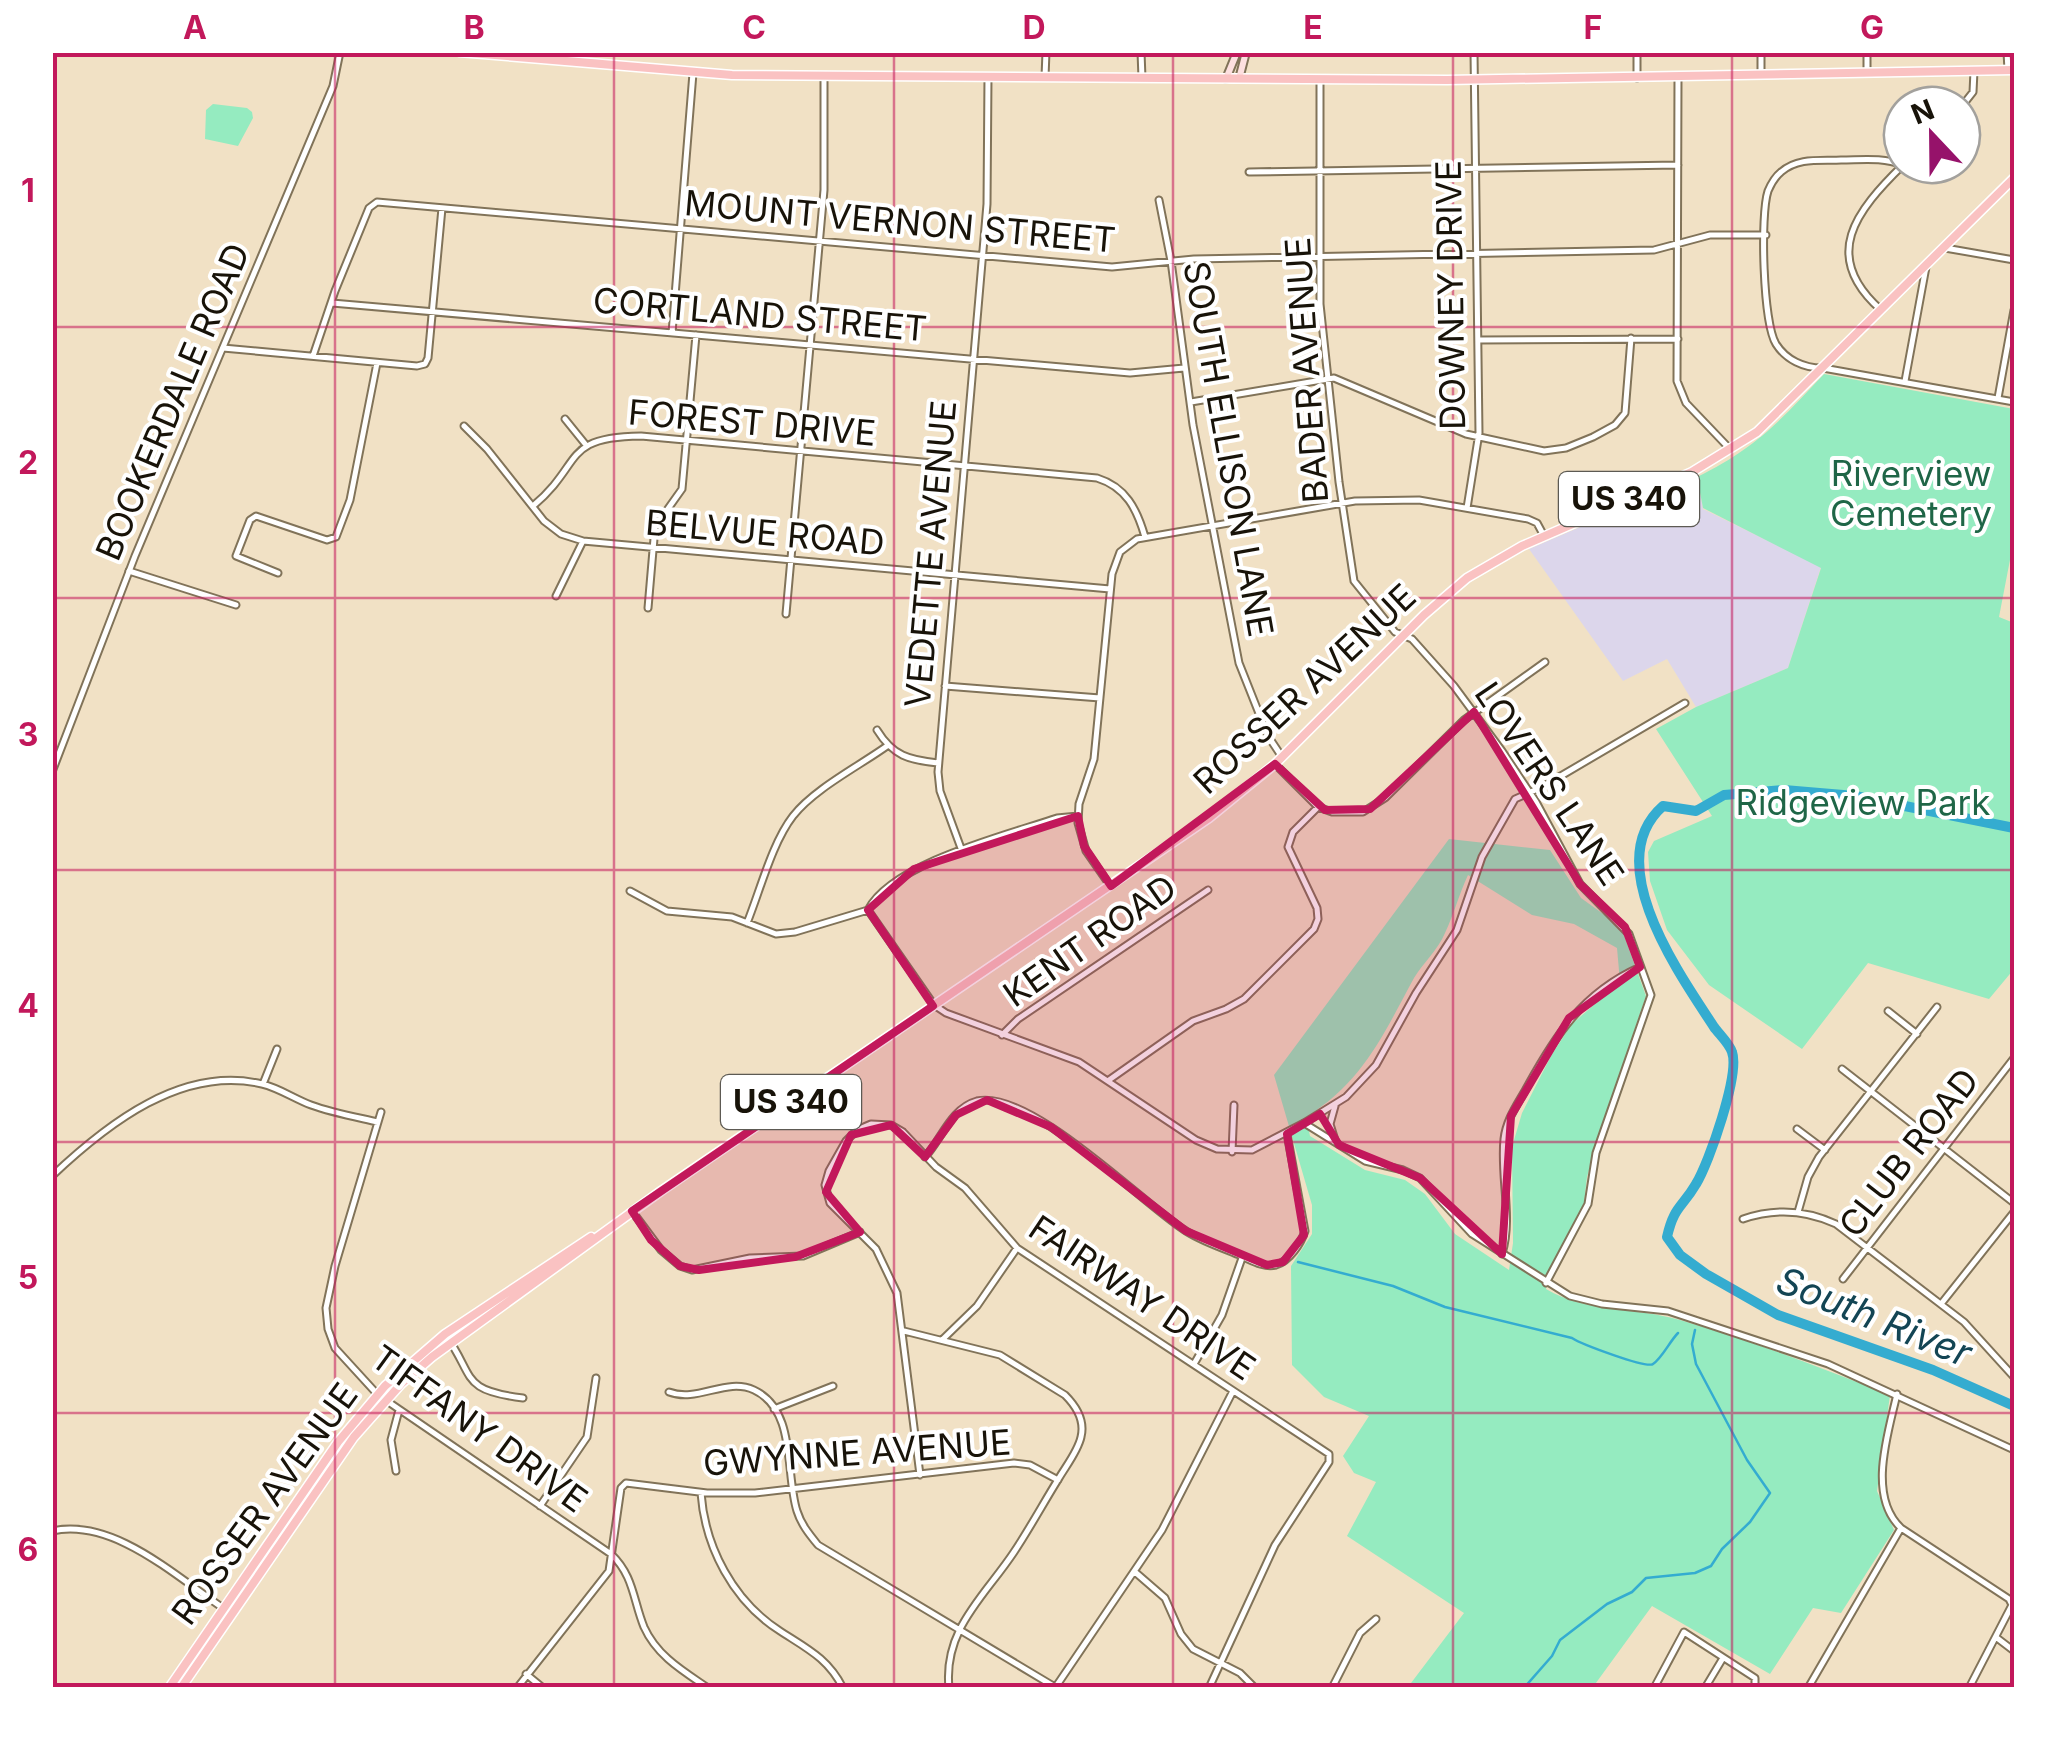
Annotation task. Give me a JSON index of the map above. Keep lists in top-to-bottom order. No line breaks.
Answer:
{"streets":{"main road":["US 340","ROSSER AVENUE"],"street":["MOUNT VERNON STREET","DOWNEY DRIVE","CORTLAND STREET","BADER AVENUE","BOOKERDALE ROAD","FOREST DRIVE","SOUTH ELLISON LANE","BELVUE ROAD","VEDETTE AVENUE","LOVERS LANE","KENT ROAD","CLUB ROAD","FAIRWAY DRIVE","TIFFANY DRIVE","GWYNNE AVENUE"]},"crossings":[["MOUNT VERNON STREET","DOWNEY DRIVE"],["MOUNT VERNON STREET","CORTLAND STREET"],["MOUNT VERNON STREET","BADER AVENUE"],["MOUNT VERNON STREET","SOUTH ELLISON LANE"],["MOUNT VERNON STREET","VEDETTE AVENUE"],["CORTLAND STREET","SOUTH ELLISON LANE"],["CORTLAND STREET","VEDETTE AVENUE"],["BADER AVENUE","ROSSER AVENUE"],["BADER AVENUE","LOVERS LANE"],["FOREST DRIVE","BELVUE ROAD"],["FOREST DRIVE","VEDETTE AVENUE"],["SOUTH ELLISON LANE","ROSSER AVENUE"],["BELVUE ROAD","VEDETTE AVENUE"],["ROSSER AVENUE","LOVERS LANE"],["ROSSER AVENUE","TIFFANY DRIVE"],["FAIRWAY DRIVE","GWYNNE AVENUE"],["TIFFANY DRIVE","GWYNNE AVENUE"]],"water":["South River"],"parks":["Riverview Cemetery","Ridgeview Park"],"north":"top","grid":{"columns":["A","B","C","D","E","F","G"],"rows":["1","2","3","4","5","6"]}}
